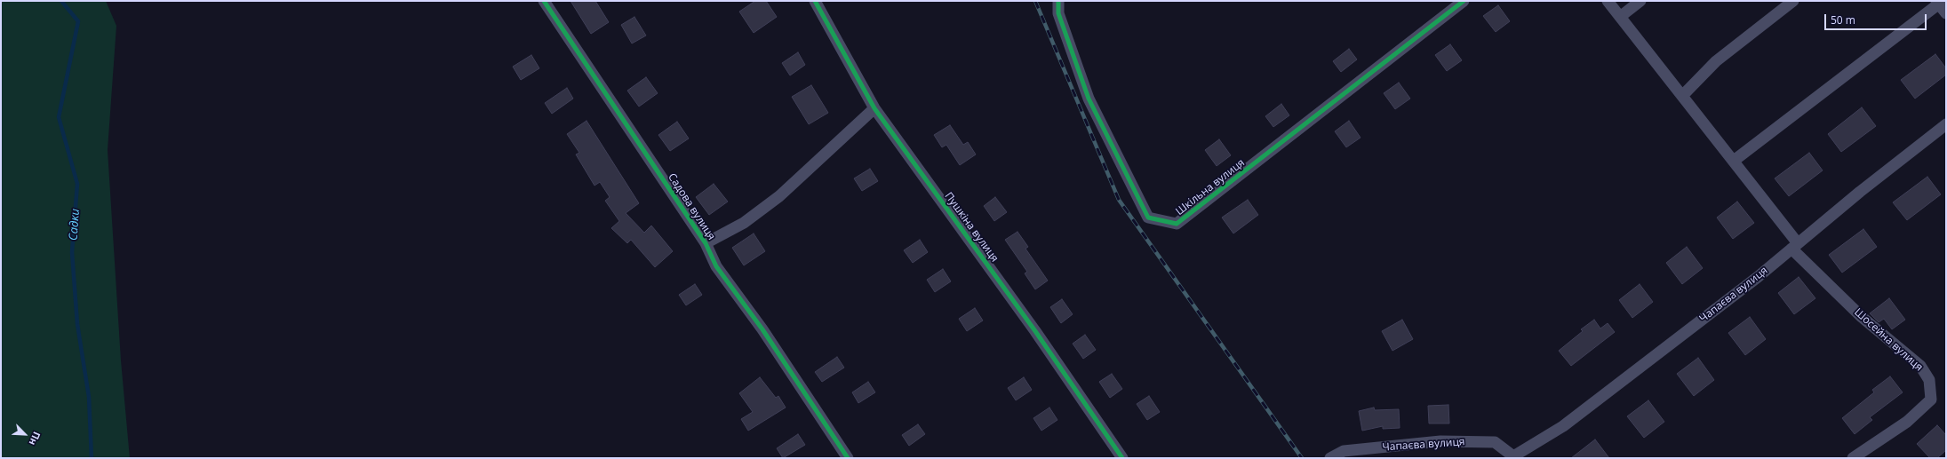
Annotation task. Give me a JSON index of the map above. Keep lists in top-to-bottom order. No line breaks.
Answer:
{"streets":{"street":["Шкільна вулиця","Садова вулиця","Пушкіна вулиця","Чапаєва вулиця","Шосейна вулиця"]},"crossings":[["Чапаєва вулиця","Шосейна вулиця"]],"water":["Садки"],"scale_bar":"50 m","north":"bottom right"}
